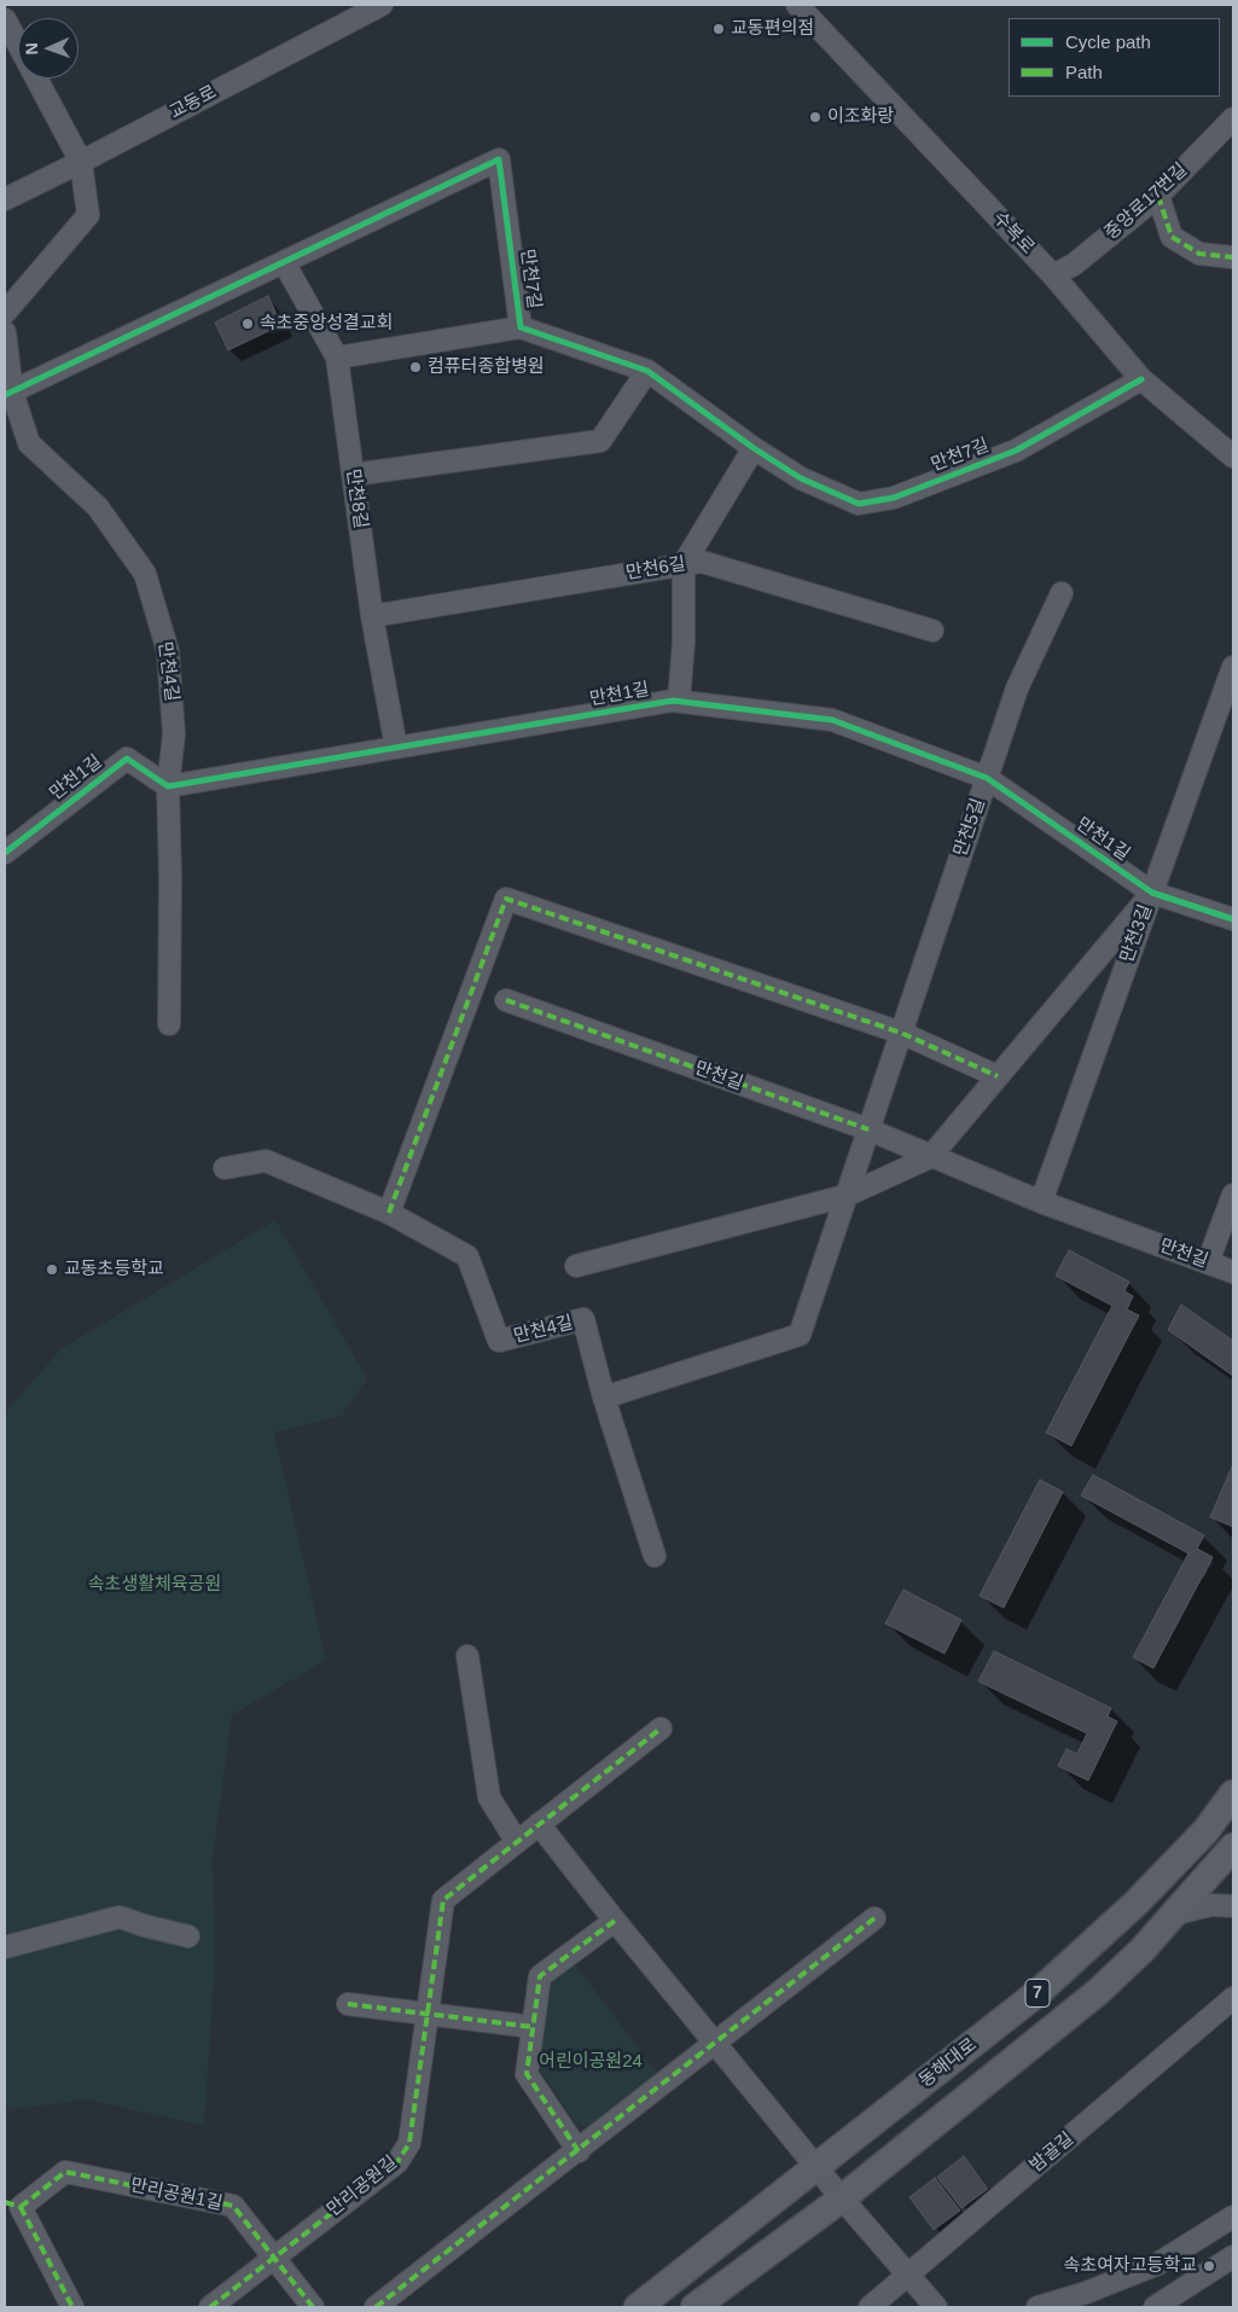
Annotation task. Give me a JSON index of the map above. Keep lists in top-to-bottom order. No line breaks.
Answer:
{"streets":{"main road":["7","동해대로"],"street":["교동로","중앙로17번길","수복로","만천7길","만천8길","만천6길","만천4길","만천1길","만천5길","만천3길","만천길","밤골길","만리공원길","만리공원1길"]},"crossings":[["중앙로17번길","수복로"],["수복로","만천7길"],["만천7길","만천8길"],["만천7길","만천4길"],["만천8길","만천6길"],["만천8길","만천1길"],["만천4길","만천1길"],["만천1길","만천5길"],["만천1길","만천3길"],["만천5길","만천길"],["만천3길","만천길"],["만리공원길","만리공원1길"]],"parks":["속초생활체육공원","어린이공원24"],"places":["교동편의점","이조화랑","속초중앙성결교회","컴퓨터종합병원","교동초등학교","속초여자고등학교"],"legend":["Cycle path","Path"],"north":"left"}
